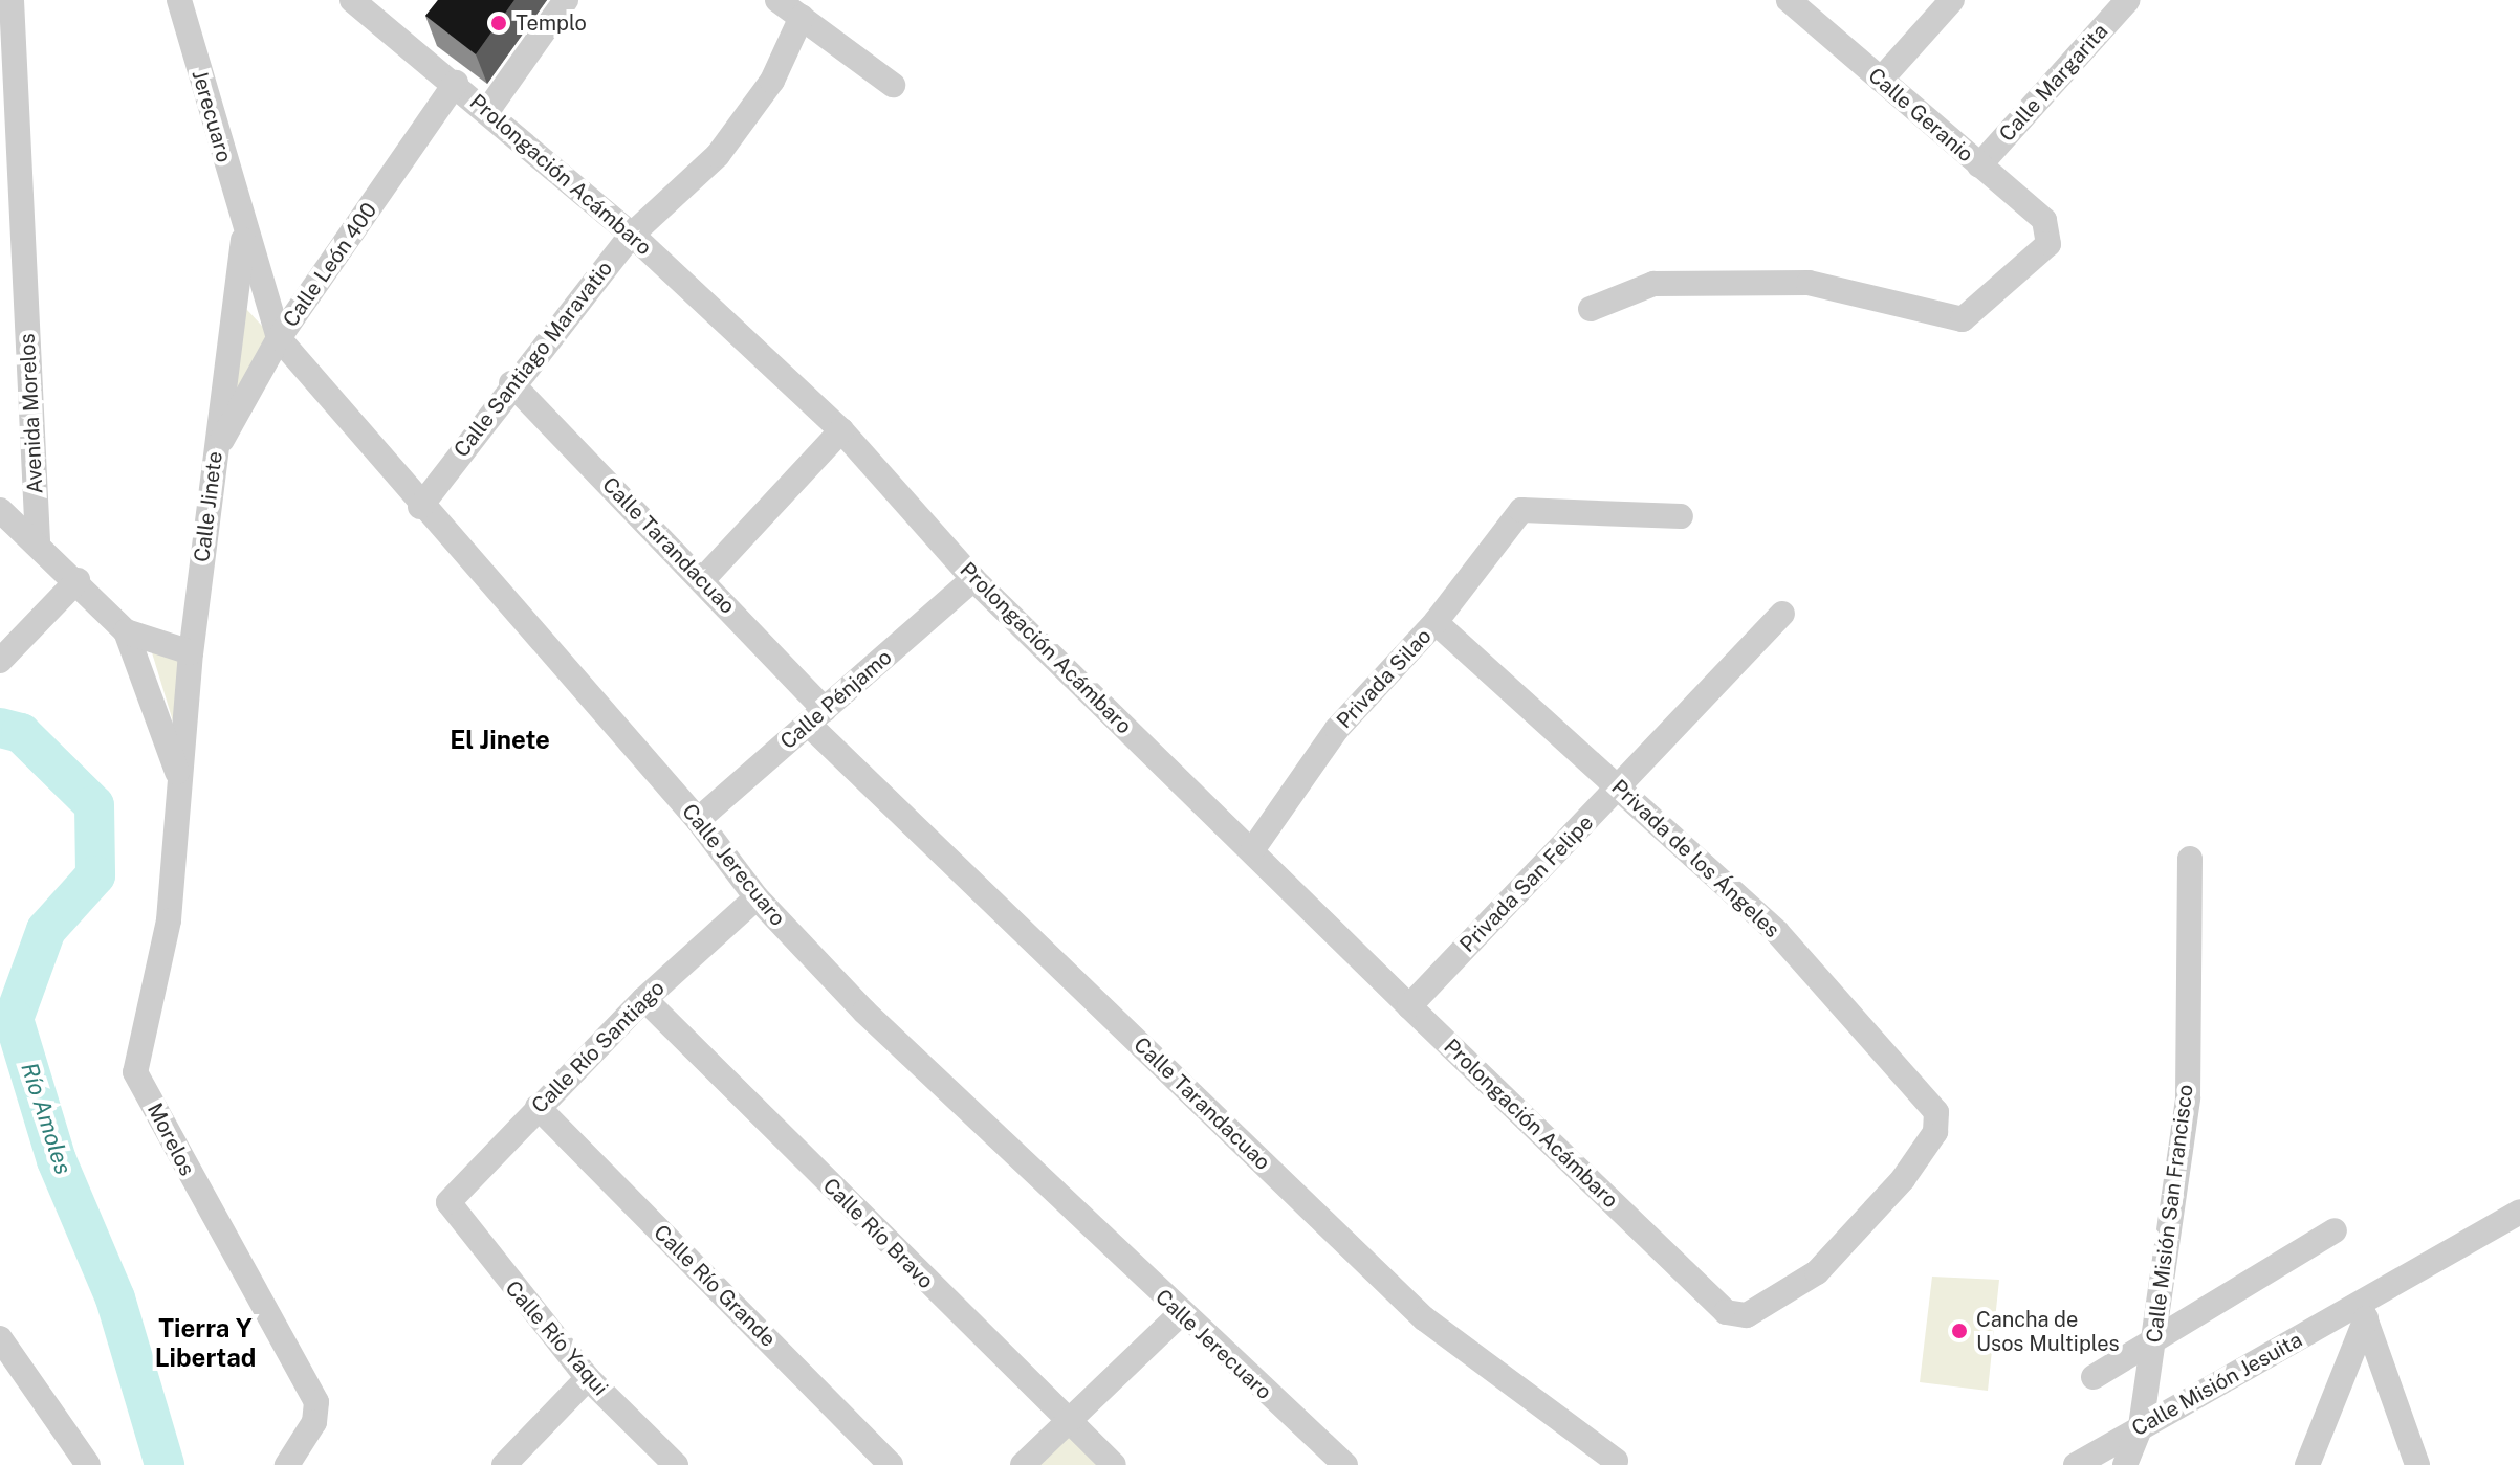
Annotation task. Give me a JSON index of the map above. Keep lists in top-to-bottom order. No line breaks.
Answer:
{"streets":{"street":["Calle Margarita","Calle Geranio","Jerecuaro","Prolongación Acámbaro","Calle León 400","Calle Santiago Maravatio","Avenida Morelos","Calle Jinete","Calle Tarandacuao","Privada Silao","Calle Pénjamo","Privada de los Ángeles","Calle Jerecuaro","Privada San Felipe","Calle Río Santiago","Morelos","Calle Misión San Francisco","Calle Río Bravo","Calle Río Grande","Calle Río Yaqui","Calle Misión Jesuita"]},"crossings":[["Calle Margarita","Calle Geranio"],["Jerecuaro","Calle Jinete"],["Jerecuaro","Calle Jerecuaro"],["Prolongación Acámbaro","Calle León 400"],["Prolongación Acámbaro","Calle Santiago Maravatio"],["Prolongación Acámbaro","Privada Silao"],["Prolongación Acámbaro","Calle Pénjamo"],["Prolongación Acámbaro","Privada de los Ángeles"],["Prolongación Acámbaro","Privada San Felipe"],["Calle León 400","Calle Jinete"],["Calle León 400","Calle Jerecuaro"],["Calle Santiago Maravatio","Calle Tarandacuao"],["Calle Santiago Maravatio","Calle Jerecuaro"],["Calle Jinete","Calle Jerecuaro"],["Calle Jinete","Morelos"],["Calle Tarandacuao","Calle Pénjamo"],["Privada Silao","Privada de los Ángeles"],["Calle Pénjamo","Calle Jerecuaro"],["Privada de los Ángeles","Privada San Felipe"],["Calle Jerecuaro","Calle Río Santiago"],["Calle Río Santiago","Calle Río Bravo"],["Calle Río Santiago","Calle Río Grande"],["Calle Río Santiago","Calle Río Yaqui"],["Calle Misión San Francisco","Calle Misión Jesuita"]],"districts":["El Jinete","Tierra Y Libertad"],"water":["Río Amoles"],"places":["Templo","Cancha de Usos Multiples"]}
